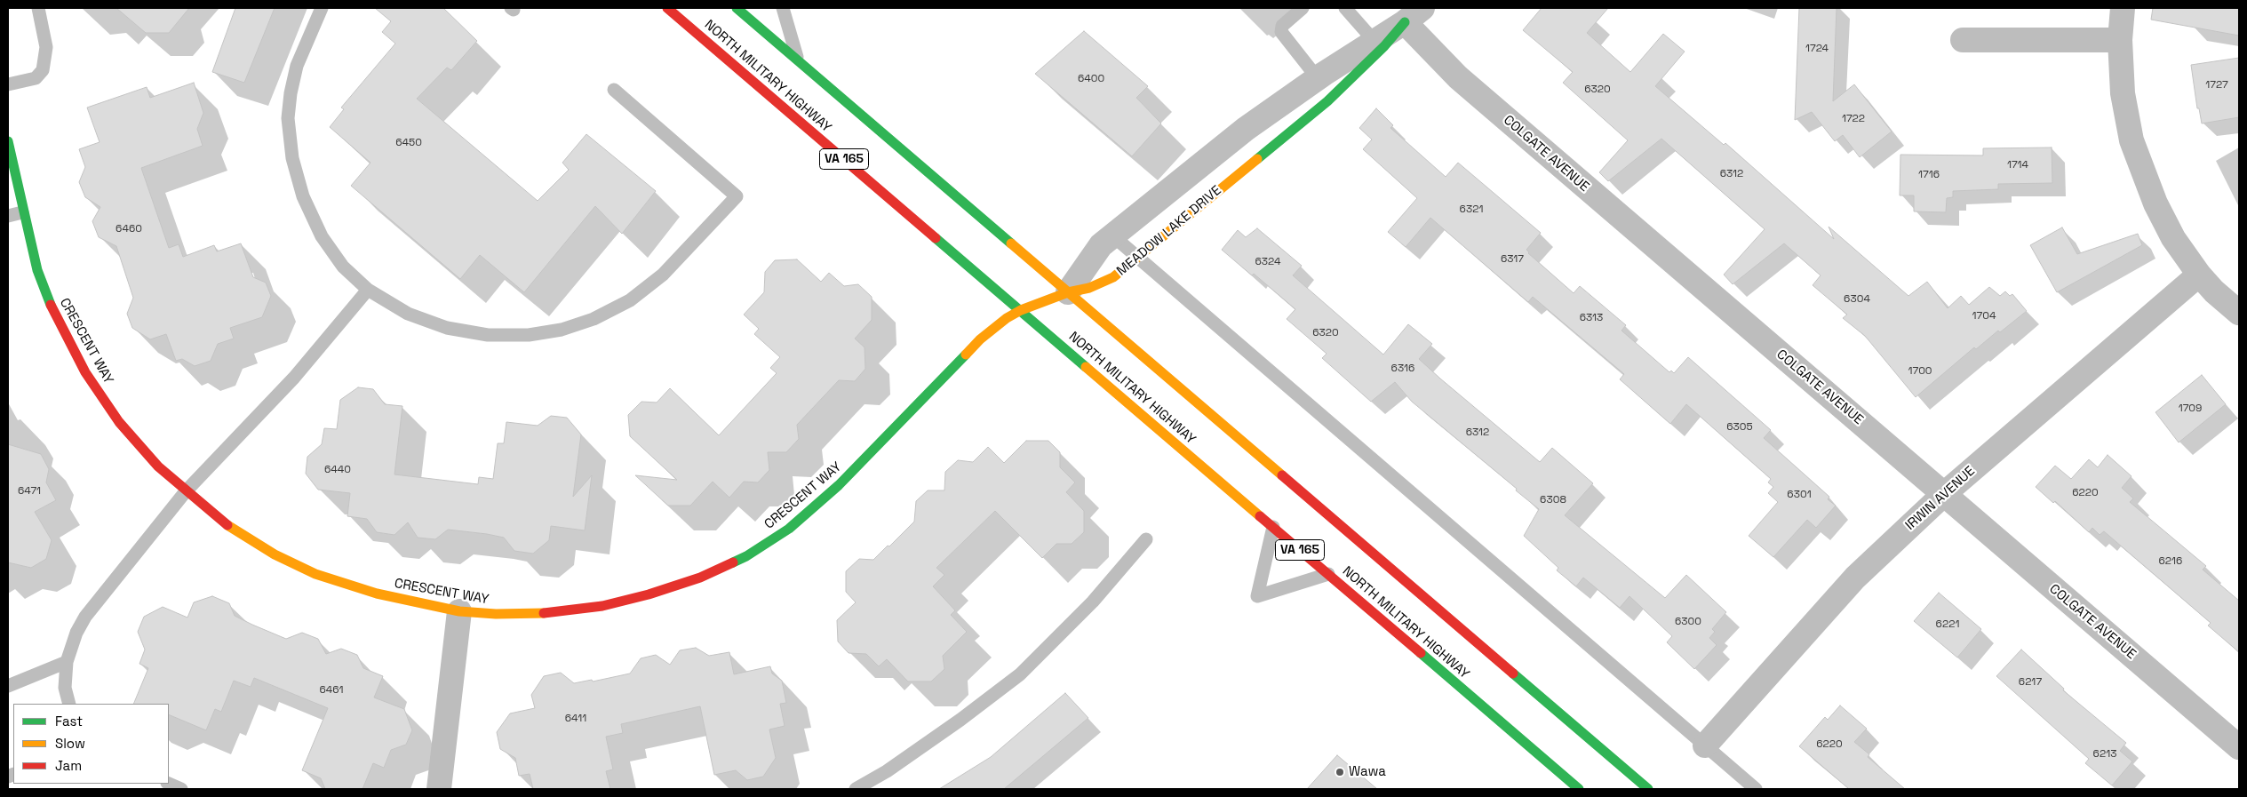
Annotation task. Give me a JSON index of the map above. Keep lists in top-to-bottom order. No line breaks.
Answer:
{"streets":{"main road":["NORTH MILITARY HIGHWAY","VA 165","MEADOW LAKE DRIVE","CRESCENT WAY"],"street":["COLGATE AVENUE","IRWIN AVENUE"]},"crossings":[["NORTH MILITARY HIGHWAY","CRESCENT WAY"],["COLGATE AVENUE","MEADOW LAKE DRIVE"],["COLGATE AVENUE","IRWIN AVENUE"],["MEADOW LAKE DRIVE","CRESCENT WAY"]],"places":["Wawa"],"house_numbers":["1724","6400","1727","6320","1722","6450","1714","6312","1716","6321","6460","6317","6324","6304","1704","6313","6320","6316","1700","1709","6305","6312","6440","6471","6220","6301","6308","6216","6300","6221","6217","6461","6411","6220","6213"],"legend":["Fast","Slow","Jam"]}
